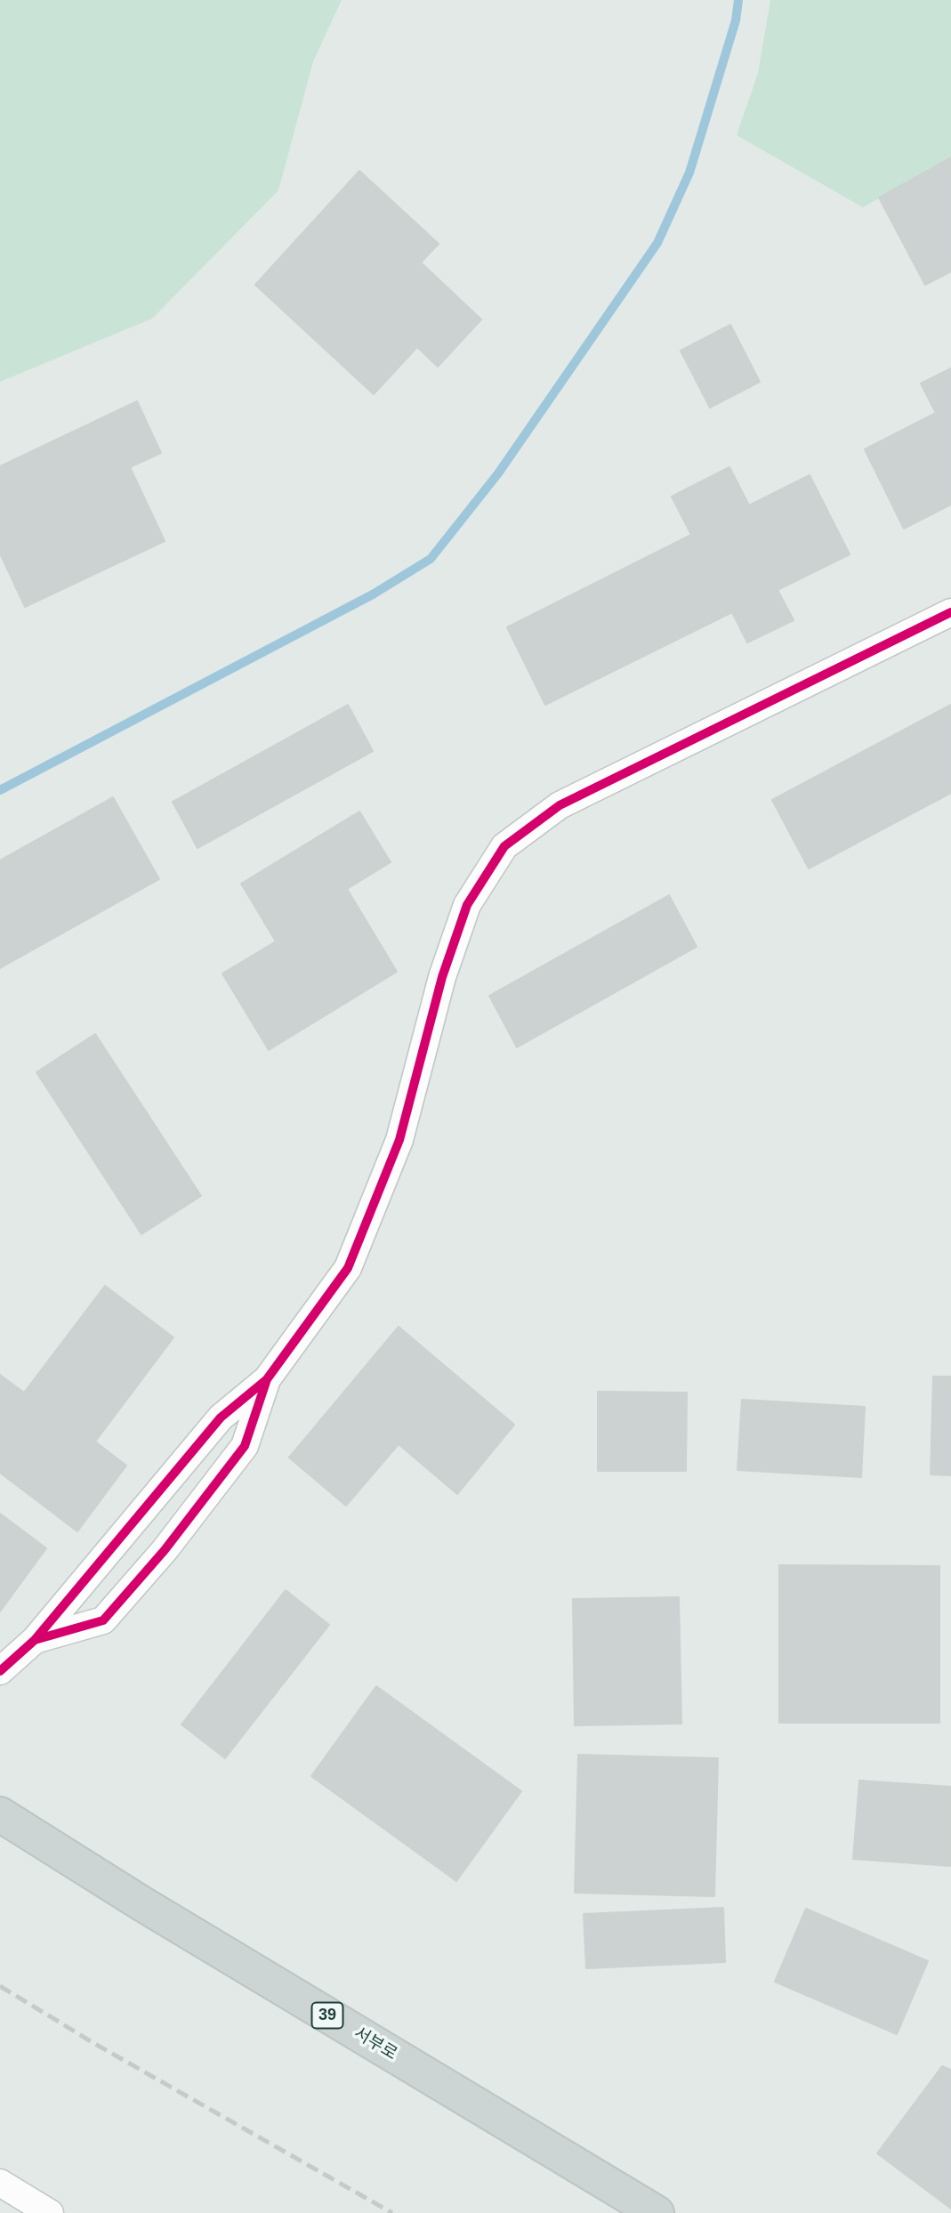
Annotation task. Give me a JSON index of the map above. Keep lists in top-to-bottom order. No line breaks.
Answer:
{"streets":{"main road":["39","서부로"]}}
